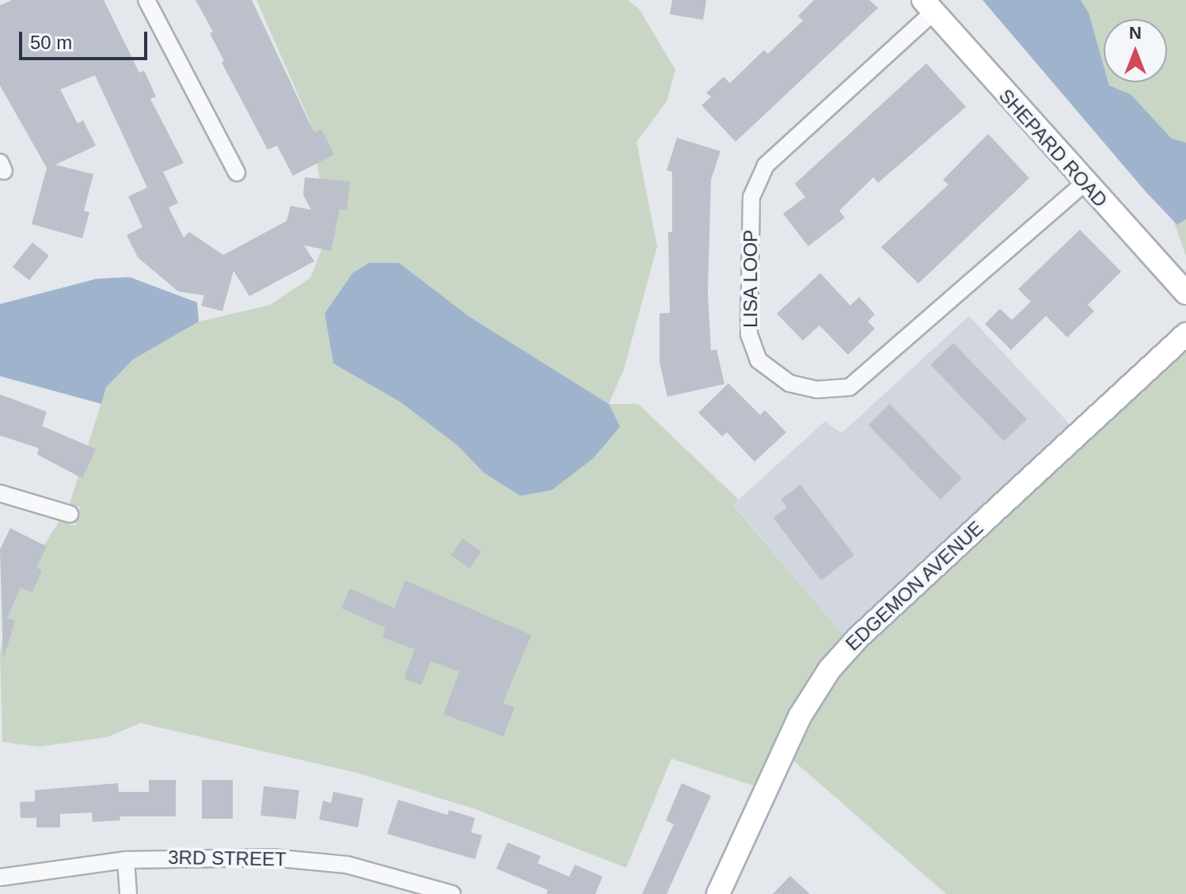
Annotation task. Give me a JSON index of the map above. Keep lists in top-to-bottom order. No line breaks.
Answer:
{"streets":{"street":["SHEPARD ROAD","LISA LOOP","EDGEMON AVENUE","3RD STREET"]},"crossings":[["SHEPARD ROAD","LISA LOOP"]],"scale_bar":"50 m","north":"top"}
